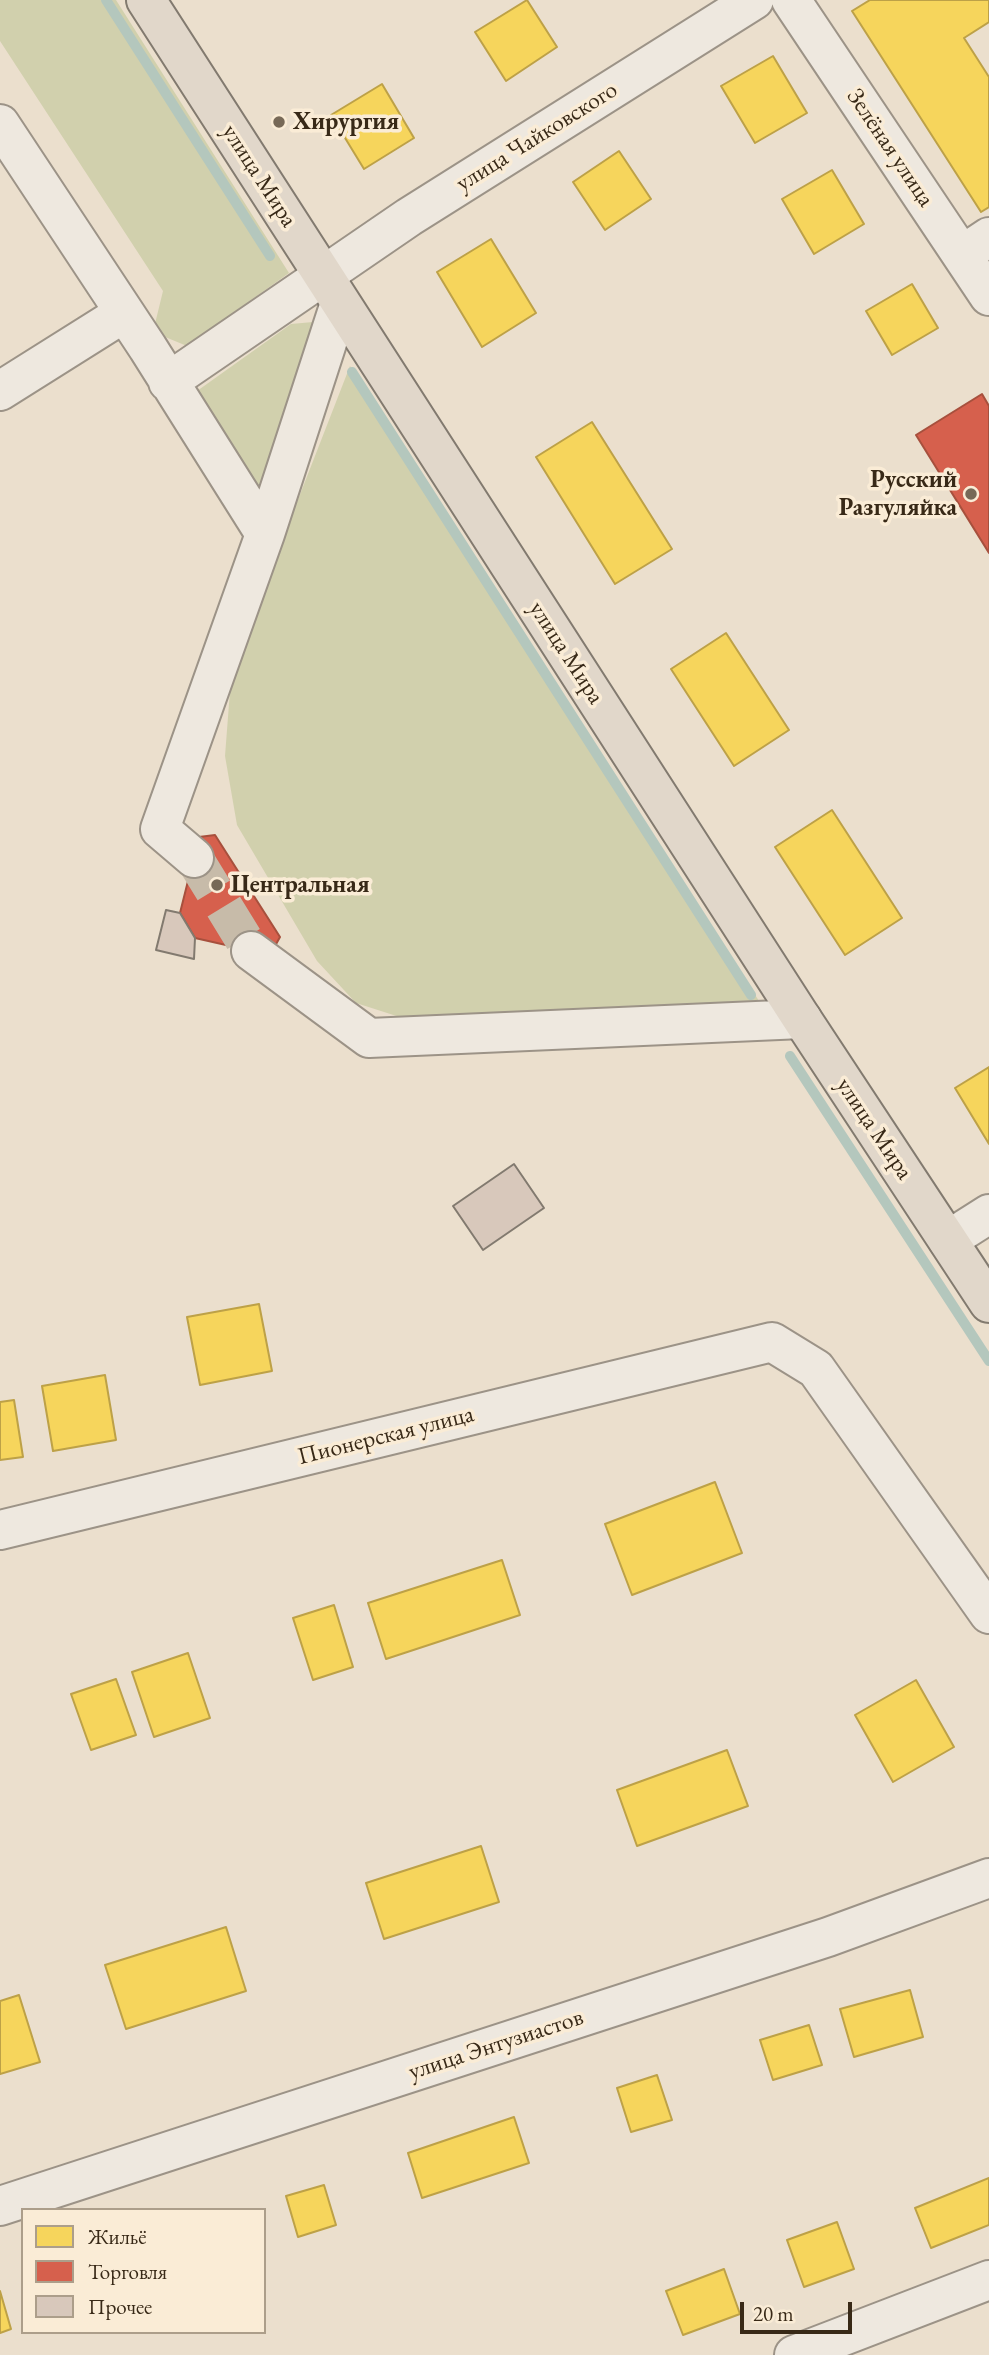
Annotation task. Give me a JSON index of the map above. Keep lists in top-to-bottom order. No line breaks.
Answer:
{"streets":{"main road":["улица Мира"],"street":["улица Чайковского","Зелёная улица","Пионерская улица","улица Энтузиастов"]},"crossings":[["улица Чайковского","улица Мира"]],"places":["Хирургия","Русский Разгуляйка","Центральная"],"legend":["Жильё","Торговля","Прочее"],"scale_bar":"20 m"}
